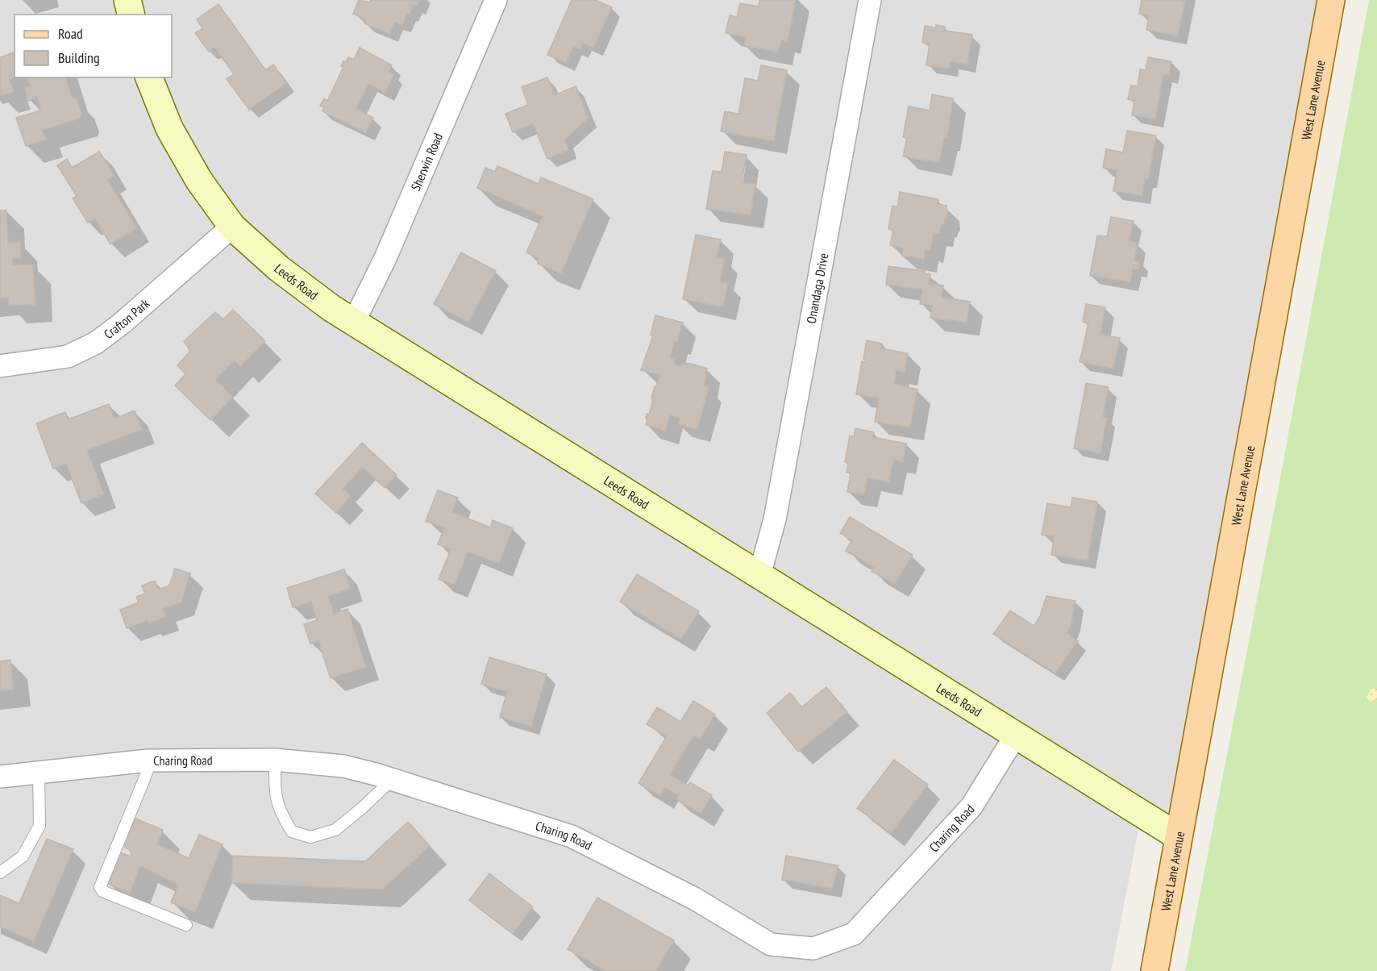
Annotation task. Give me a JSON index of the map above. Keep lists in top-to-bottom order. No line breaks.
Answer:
{"streets":{"main road":["West Lane Avenue"],"street":["Sherwin Road","Leeds Road","Onandaga Drive","Crafton Park","Charing Road"]},"crossings":[["West Lane Avenue","Leeds Road"],["Sherwin Road","Leeds Road"],["Leeds Road","Onandaga Drive"],["Leeds Road","Crafton Park"],["Leeds Road","Charing Road"]],"legend":["Road","Building"]}
